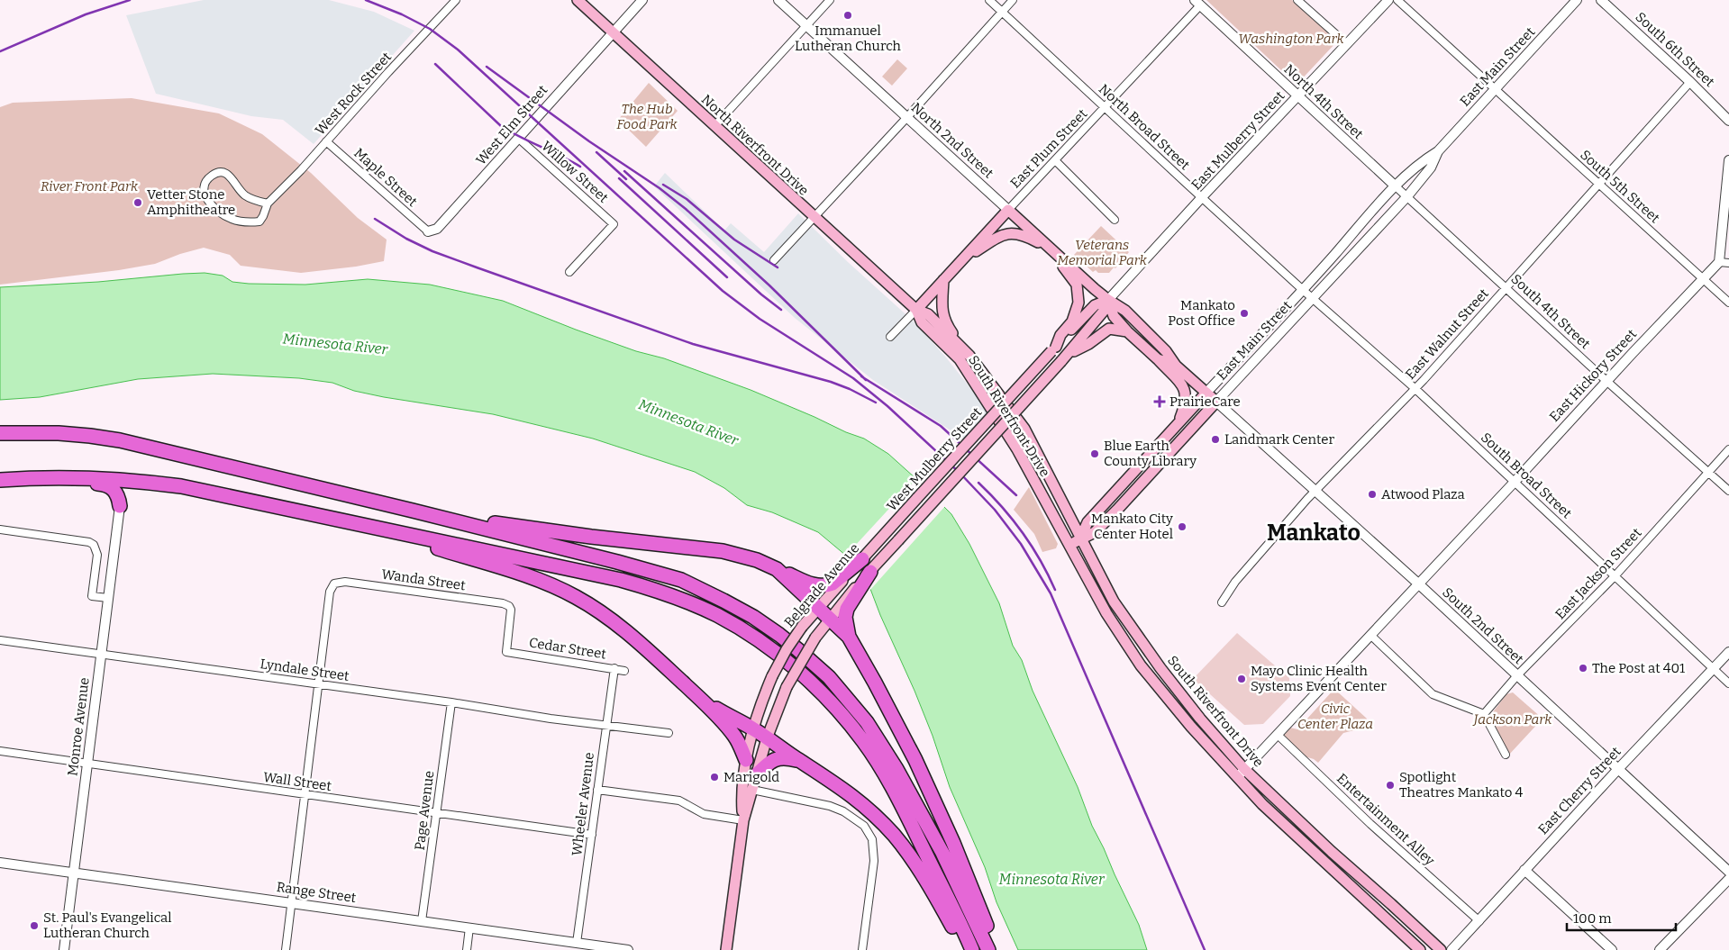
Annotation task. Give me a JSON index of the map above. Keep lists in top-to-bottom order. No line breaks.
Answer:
{"streets":{"main road":["East Main Street","North 2nd Street","North Riverfront Drive","East Plum Street","South Riverfront Drive","West Mulberry Street","Belgrade Avenue"],"street":["South 6th Street","West Rock Street","North 4th Street","West Elm Street","North Broad Street","East Mulberry Street","Willow Street","Maple Street","South 5th Street","South 4th Street","East Walnut Street","East Hickory Street","South Broad Street","East Jackson Street","Wanda Street","South 2nd Street","Cedar Street","Lyndale Street","Monroe Avenue","Wall Street","East Cherry Street","Wheeler Avenue","Page Avenue","Entertainment Alley","Range Street"]},"crossings":[["South 6th Street","East Walnut Street"],["East Main Street","North 4th Street"],["East Main Street","North Broad Street"],["East Main Street","North 2nd Street"],["East Main Street","South 5th Street"],["East Main Street","South 4th Street"],["East Main Street","South Riverfront Drive"],["East Main Street","South Broad Street"],["East Main Street","South 2nd Street"],["West Rock Street","Maple Street"],["North 4th Street","East Mulberry Street"],["North 4th Street","East Plum Street"],["North 4th Street","South 4th Street"],["West Elm Street","North Riverfront Drive"],["West Elm Street","Willow Street"],["West Elm Street","Maple Street"],["North Broad Street","East Mulberry Street"],["North Broad Street","East Plum Street"],["North Broad Street","South Broad Street"],["North 2nd Street","East Mulberry Street"],["North 2nd Street","East Plum Street"],["North 2nd Street","South 2nd Street"],["North Riverfront Drive","East Plum Street"],["North Riverfront Drive","South Riverfront Drive"],["East Plum Street","South Riverfront Drive"],["South 5th Street","East Walnut Street"],["South 5th Street","East Hickory Street"],["South 4th Street","East Walnut Street"],["South 4th Street","East Hickory Street"],["South 4th Street","East Jackson Street"],["East Walnut Street","South Broad Street"],["East Walnut Street","South 2nd Street"],["East Hickory Street","South Broad Street"],["East Hickory Street","South 2nd Street"],["West Mulberry Street","Belgrade Avenue"],["South Broad Street","East Jackson Street"],["South Broad Street","East Cherry Street"],["East Jackson Street","South 2nd Street"],["Wanda Street","Cedar Street"],["Wanda Street","Lyndale Street"],["South 2nd Street","East Cherry Street"],["Cedar Street","Wheeler Avenue"],["Lyndale Street","Monroe Avenue"],["Lyndale Street","Wheeler Avenue"],["Lyndale Street","Page Avenue"],["Monroe Avenue","Wall Street"],["Monroe Avenue","Range Street"],["Wall Street","Wheeler Avenue"],["Wall Street","Page Avenue"],["East Cherry Street","Entertainment Alley"],["Wheeler Avenue","Range Street"],["Page Avenue","Range Street"]],"districts":["Mankato"],"water":["Minnesota River"],"parks":["Washington Park","The Hub Food Park","River Front Park","Veterans Memorial Park","Civic Center Plaza","Jackson Park"],"places":{"other":["Immanuel Lutheran Church","Vetter Stone Amphitheatre","Mankato Post Office","Landmark Center","Blue Earth County Library","Atwood Plaza","Mankato City Center Hotel","The Post at 401","Mayo Clinic Health Systems Event Center","Marigold","Spotlight Theatres Mankato 4","St. Paul's Evangelical Lutheran Church"],"health":["PrairieCare"]},"scale_bar":"100 m"}
